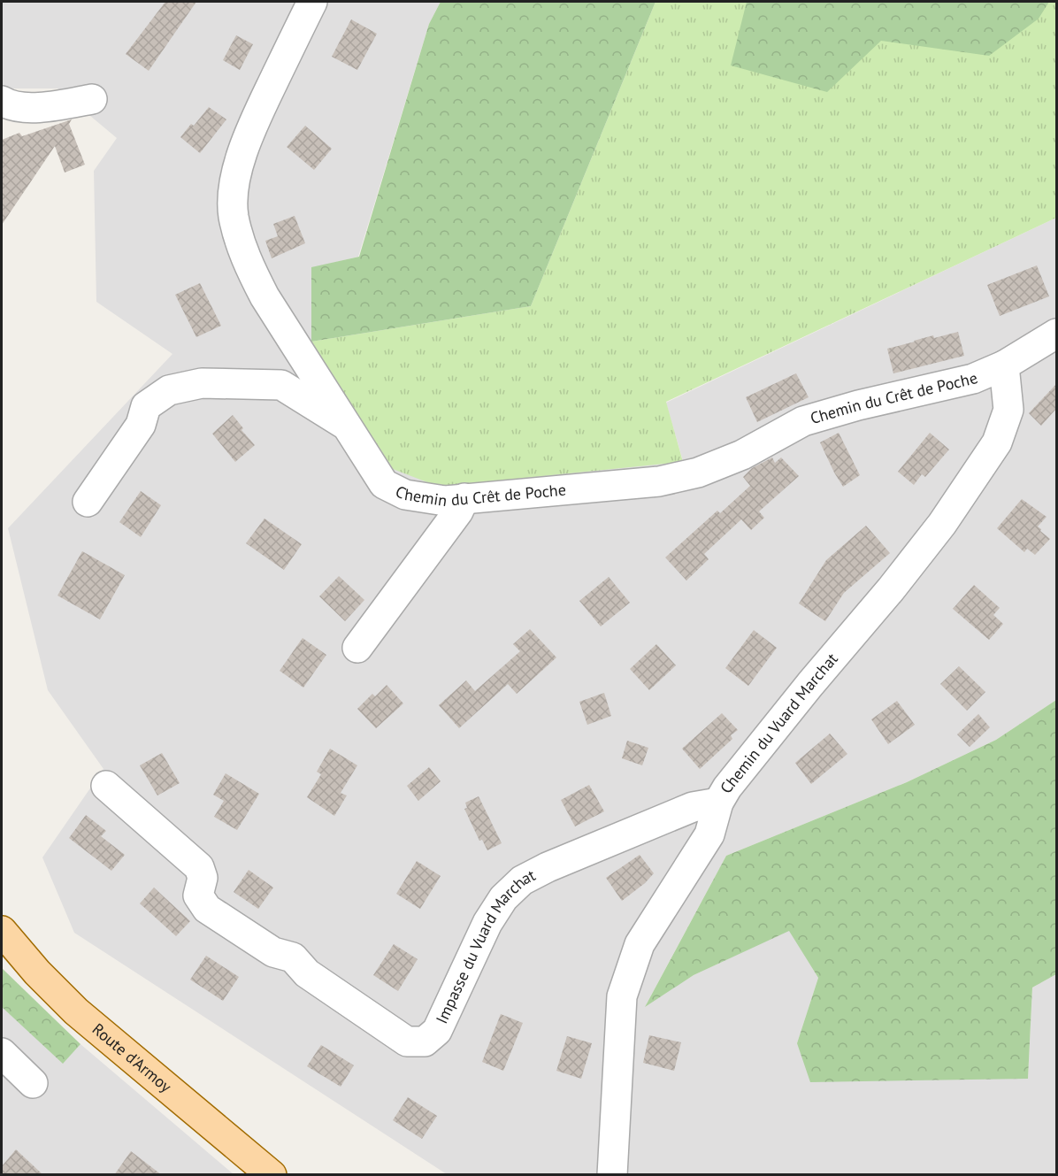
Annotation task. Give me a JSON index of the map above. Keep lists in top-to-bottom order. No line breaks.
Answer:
{"streets":{"main road":["Route d'Armoy"],"street":["Chemin du Crêt de Poche","Chemin du Vuard Marchat","Impasse du Vuard Marchat"]},"crossings":[["Chemin du Crêt de Poche","Chemin du Vuard Marchat"],["Chemin du Vuard Marchat","Impasse du Vuard Marchat"]]}
